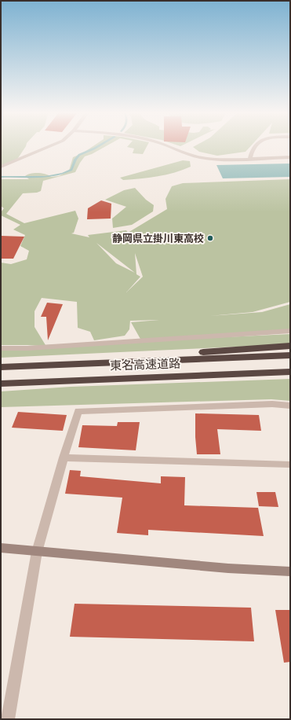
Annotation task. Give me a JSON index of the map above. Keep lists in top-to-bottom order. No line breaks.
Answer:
{"streets":{"highway":["東名高速道路"]},"places":["静岡県立掛川東高校"]}
